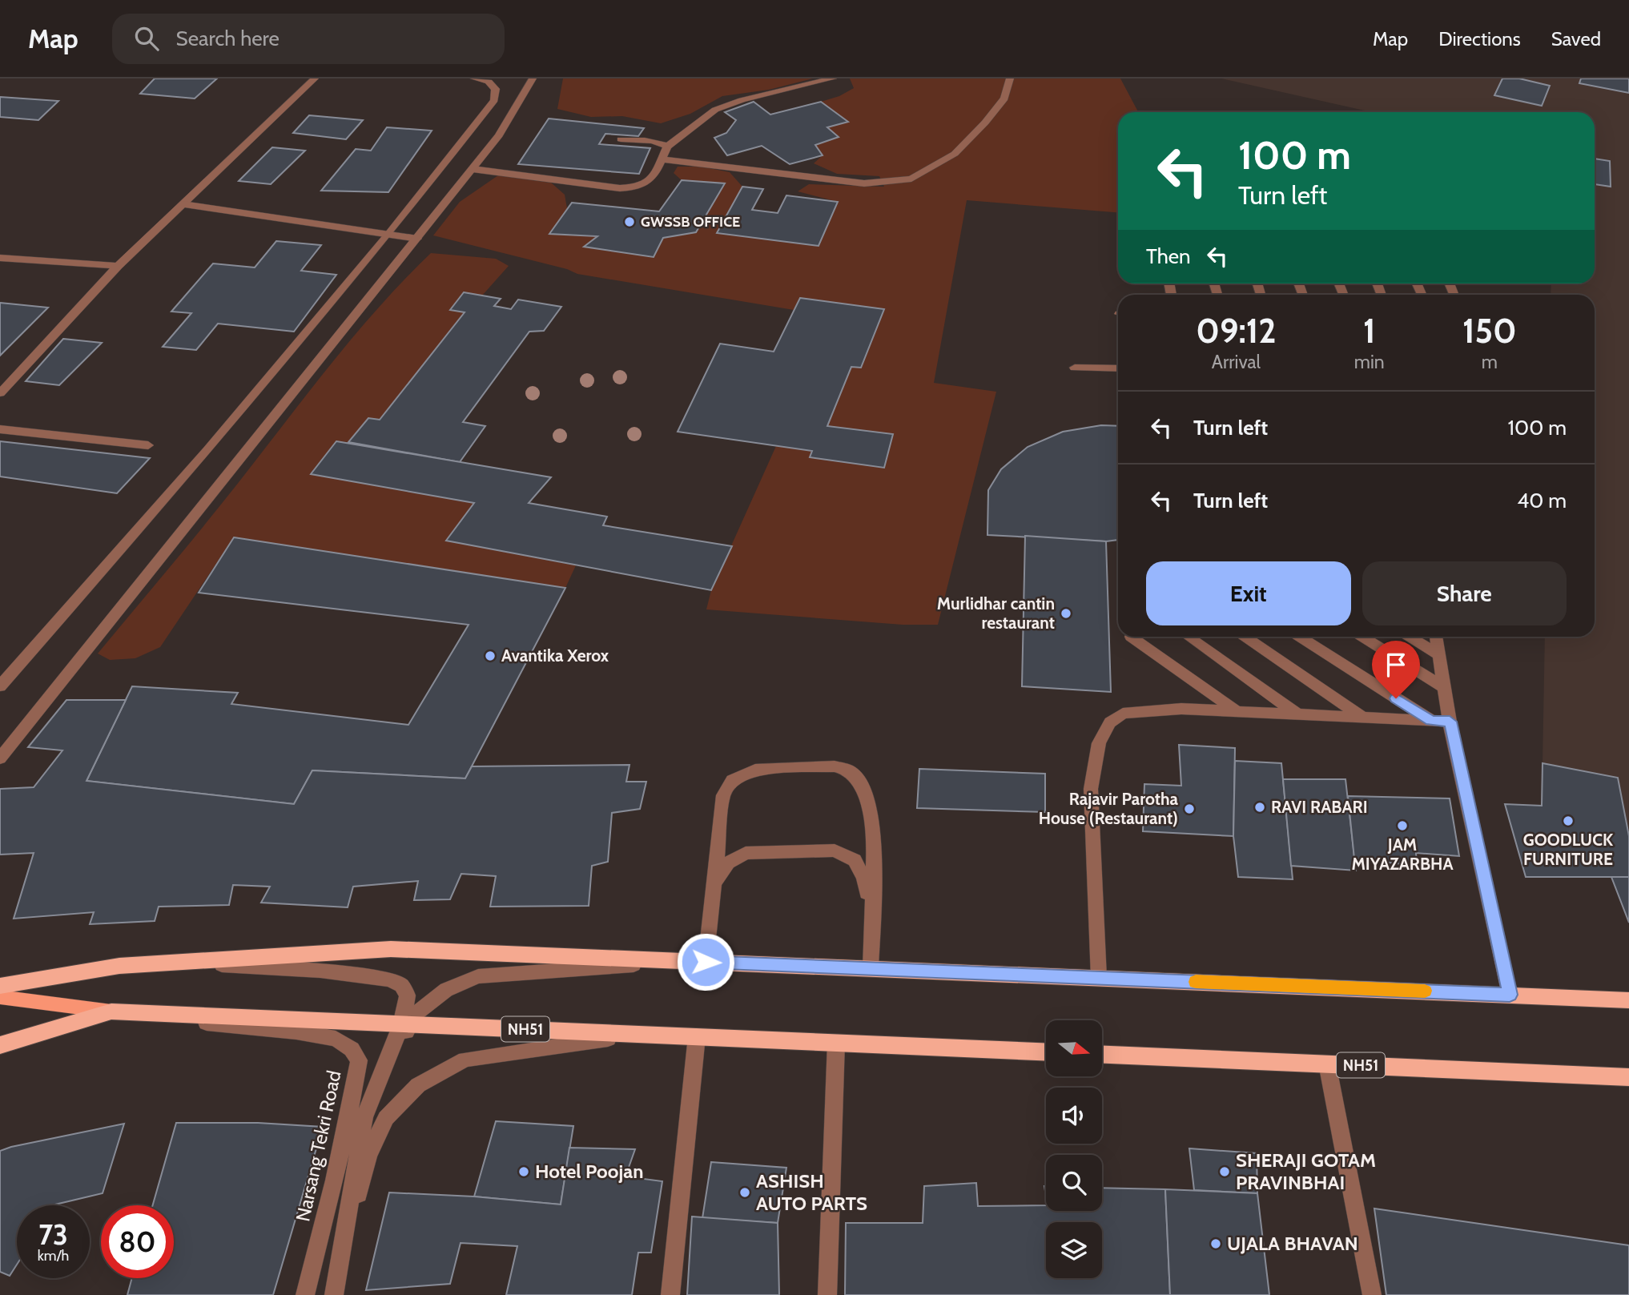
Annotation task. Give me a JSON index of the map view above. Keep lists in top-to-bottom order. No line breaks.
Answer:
{"streets":{"highway":["NH51"],"street":["Narsang Tekri Road"]},"crossings":[["NH51","Narsang Tekri Road"]],"places":["GWSSB OFFICE","Murlidhar cantin restaurant","Avantika Xerox","RAVI RABARI","Rajavir Parotha House (Restaurant)","GOODLUCK FURNITURE","JAM MIYAZARBHA","Hotel Poojan","SHERAJI GOTAM PRAVINBHAI","ASHISH AUTO PARTS","UJALA BHAVAN"],"north":"right","page":{"header":"Map","search":"Search here","nav":["Map","Directions","Saved"],"turn":["100 m","Turn left"],"then":"Then","eta":["09:12","Arrival","1","min","150","m"],"list":[{"name":"Turn left","value":"100 m"},{"name":"Turn left","value":"40 m"}],"buttons":["Exit","Share"],"speed":"73 km/h","limit":"80"}}
